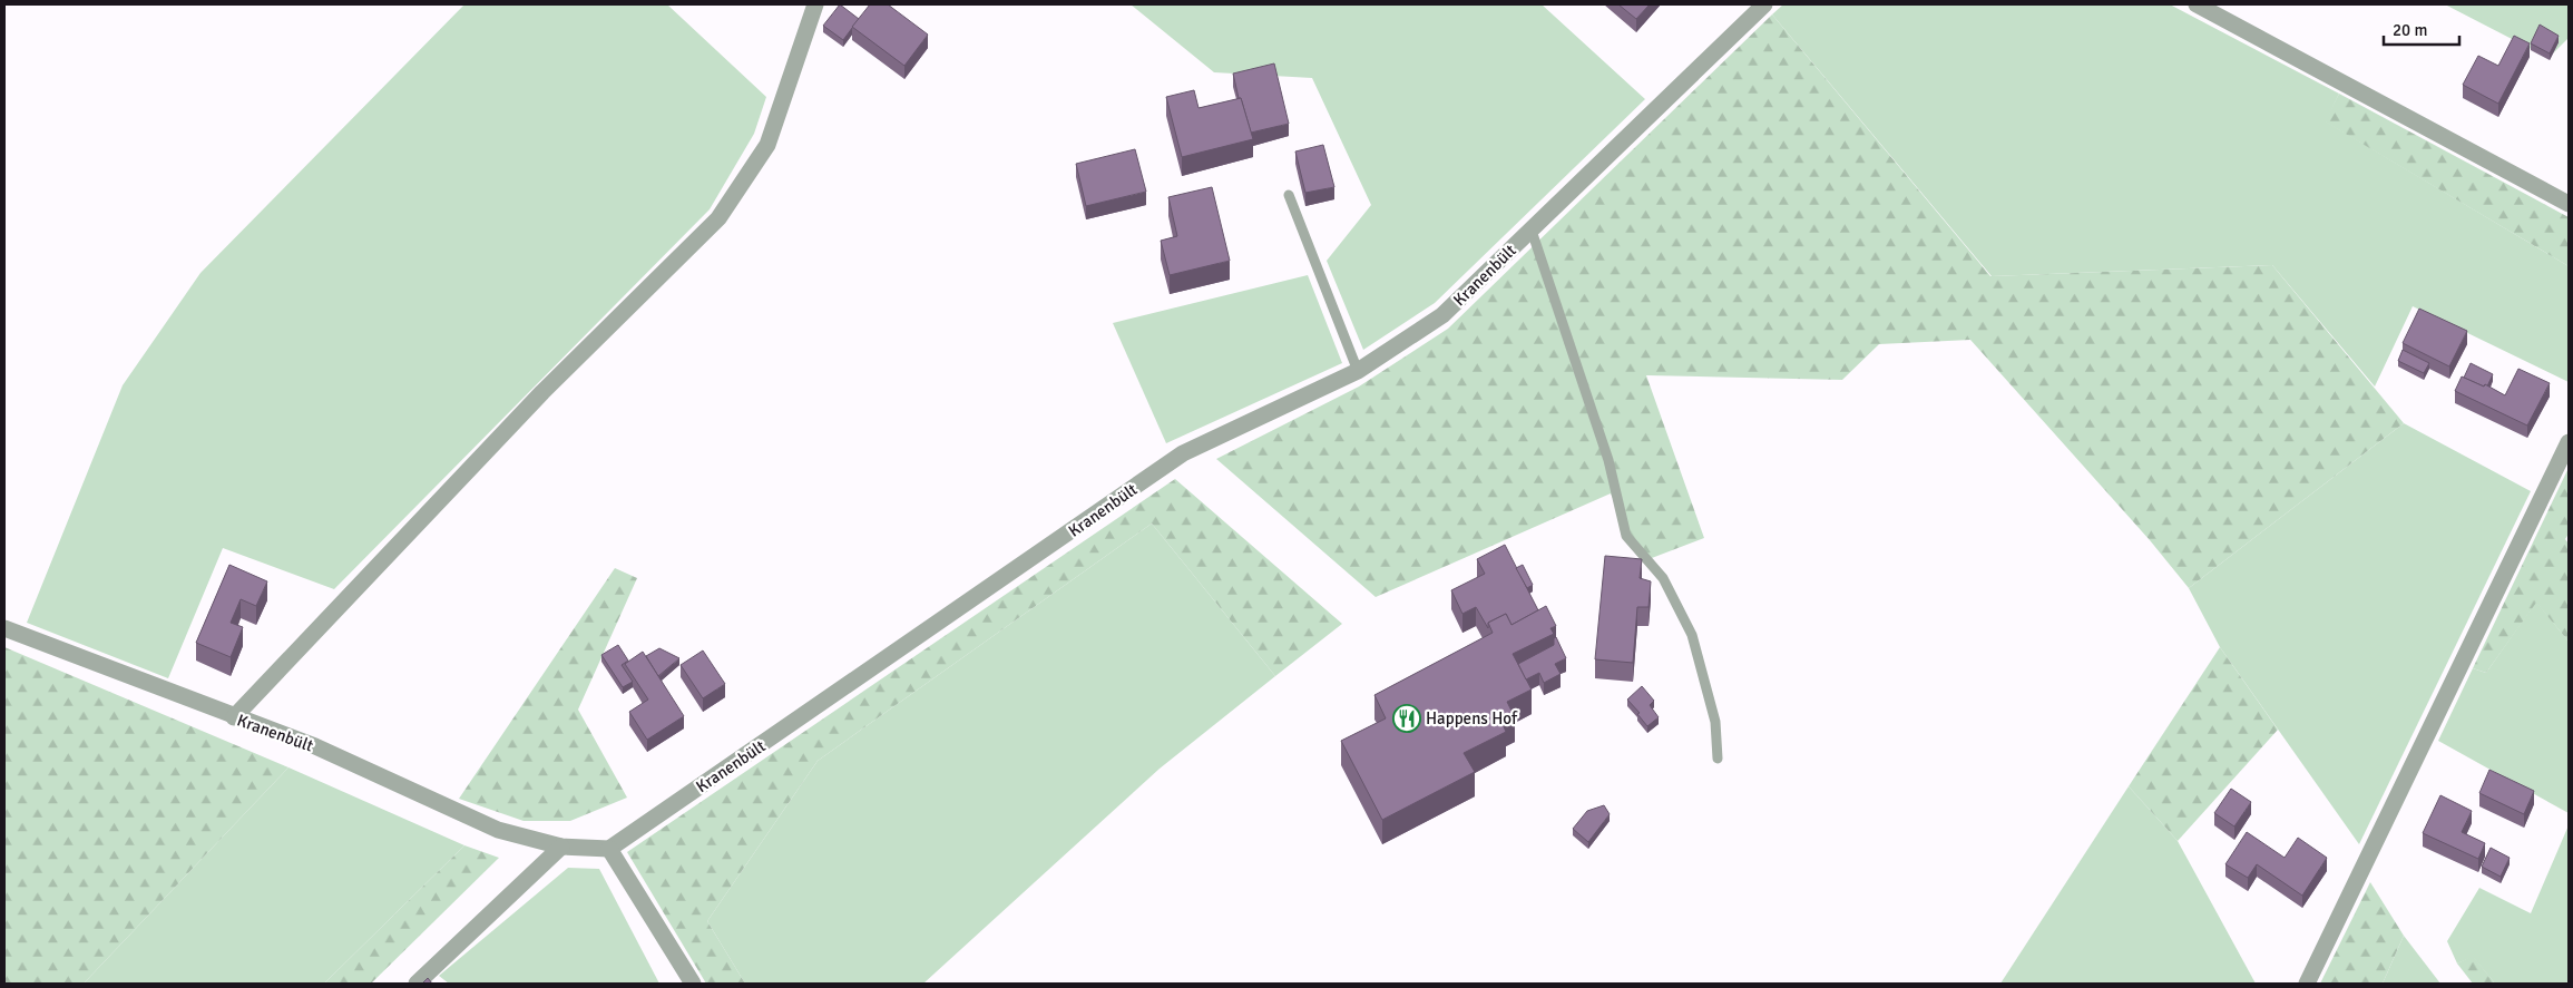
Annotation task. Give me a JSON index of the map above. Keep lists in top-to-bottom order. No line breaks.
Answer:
{"streets":{"street":["Kranenbült"]},"places":{"restaurant":["Happens Hof"]},"scale_bar":"20 m"}
